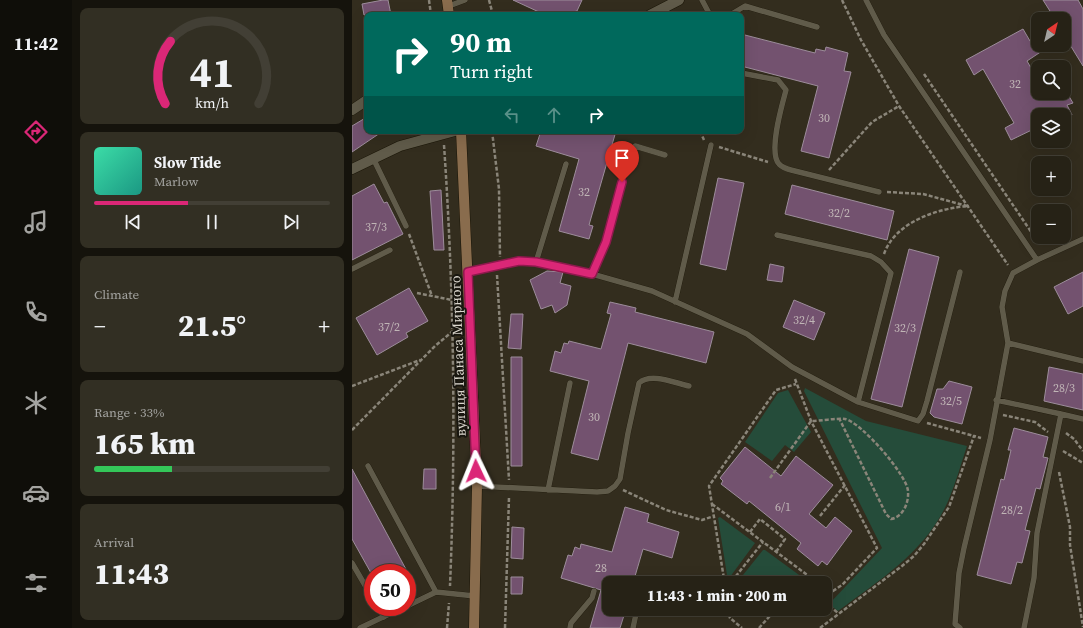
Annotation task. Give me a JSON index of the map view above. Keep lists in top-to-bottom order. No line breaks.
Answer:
{"streets":{"main road":["вулиця Панаса Мирного"]},"house_numbers":["32","30","32","32/2","37/3","32/4","37/2","32/3","28/3","32/5","30","6/1","28/2","28"],"north":"top right","page":{"tabs":"11:42","map_buttons":["+","−"],"turn":["90 m","Turn right"],"song":["Slow Tide","Marlow"],"tile":["Climate",["Range · 33%","165 km"],["Arrival","11:43"]],"heat":["−","21.5°","+"],"limit":"50","trip":"11:43 · 1 min · 200 m","gauge":["41","km/h"]}}
